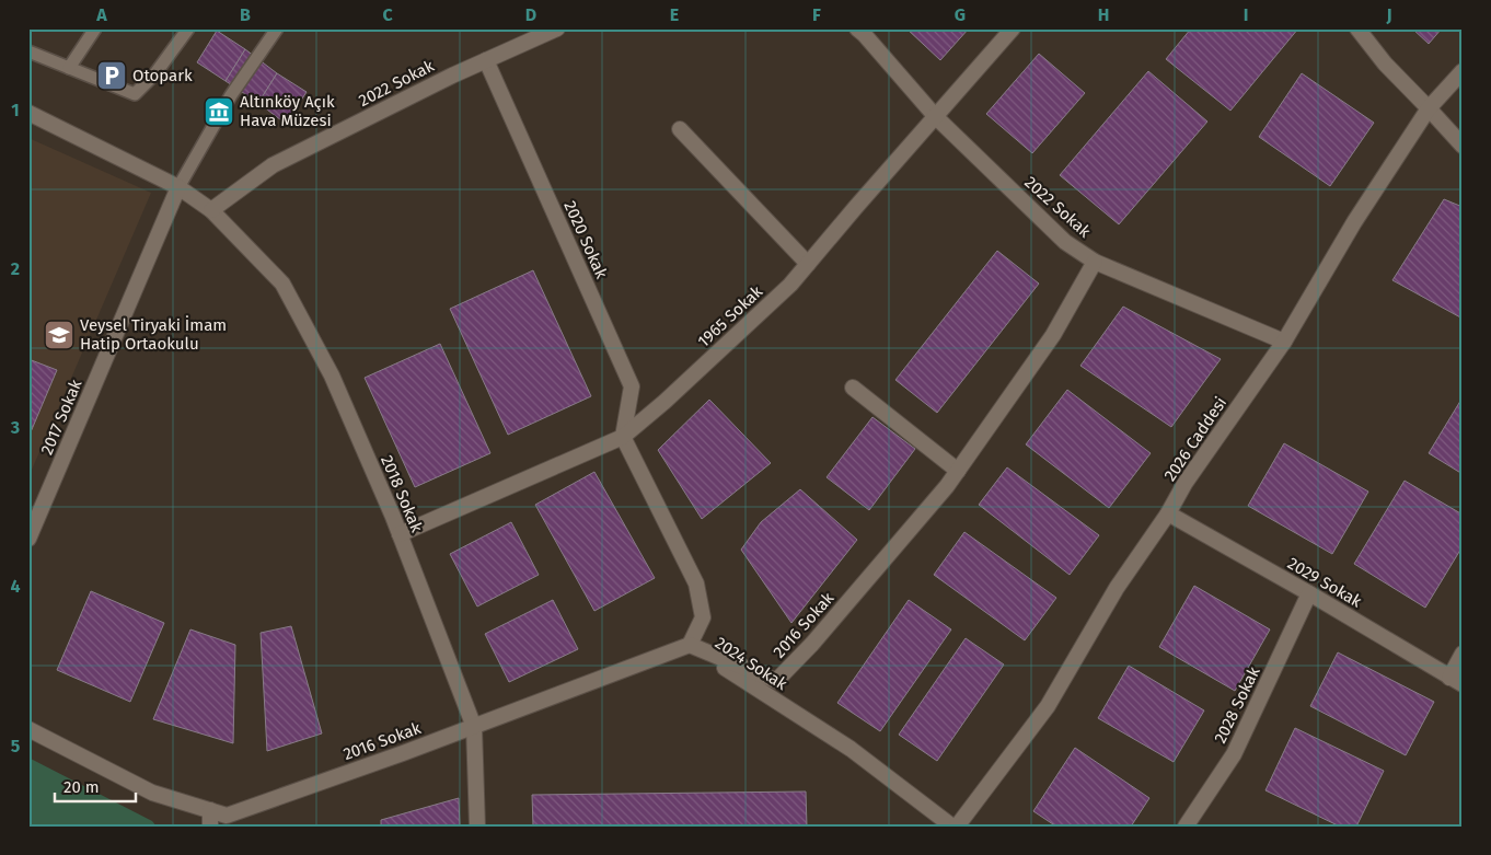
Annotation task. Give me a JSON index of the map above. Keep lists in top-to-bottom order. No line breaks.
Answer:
{"streets":{"street":["2022 Sokak","2020 Sokak","1965 Sokak","2017 Sokak","2026 Caddesi","2018 Sokak","2029 Sokak","2016 Sokak","2024 Sokak","2028 Sokak"]},"crossings":[["2022 Sokak","2020 Sokak"],["2022 Sokak","1965 Sokak"],["2022 Sokak","2026 Caddesi"],["2022 Sokak","2018 Sokak"],["2022 Sokak","2016 Sokak"],["2020 Sokak","1965 Sokak"],["2020 Sokak","2024 Sokak"],["1965 Sokak","2018 Sokak"],["1965 Sokak","2024 Sokak"],["2026 Caddesi","2029 Sokak"],["2018 Sokak","2016 Sokak"],["2029 Sokak","2028 Sokak"],["2016 Sokak","2024 Sokak"]],"places":{"parking":["Otopark"],"museum":["Altınköy Açık Hava Müzesi"],"school or university":["Veysel Tiryaki İmam Hatip Ortaokulu"]},"scale_bar":"20 m","grid":{"columns":["A","B","C","D","E","F","G","H","I","J"],"rows":["1","2","3","4","5"]}}
